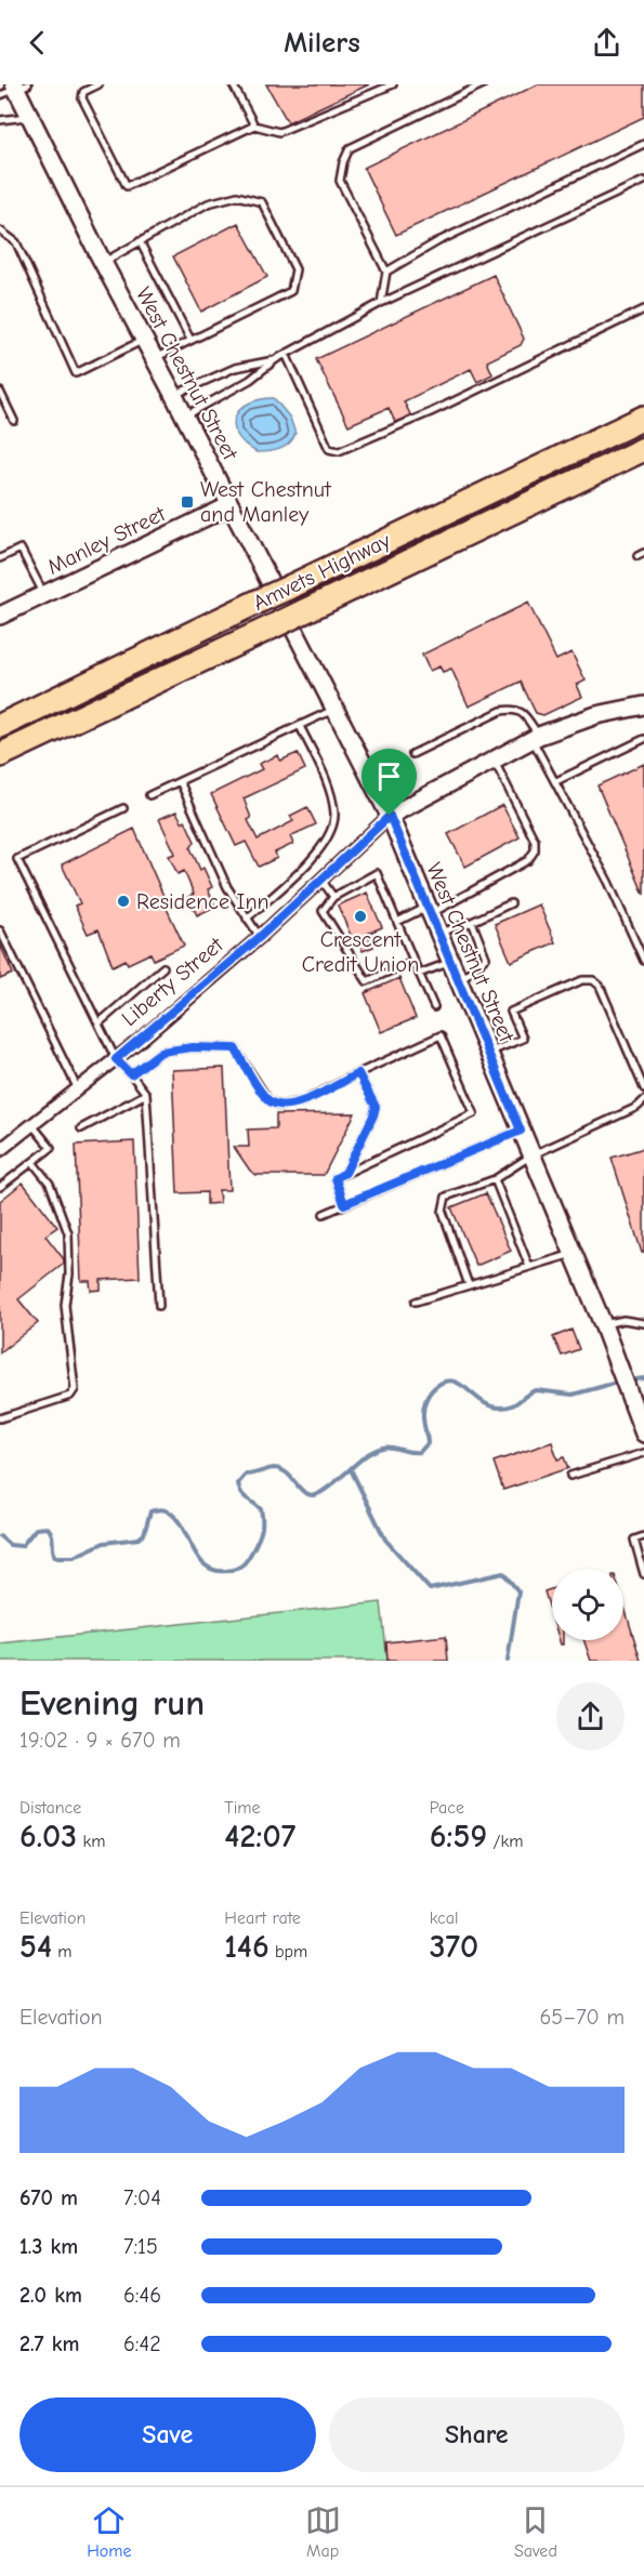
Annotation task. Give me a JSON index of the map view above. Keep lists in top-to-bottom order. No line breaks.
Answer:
{"streets":{"highway":["Amvets Highway"],"main road":["West Chestnut Street","Manley Street","Liberty Street"]},"crossings":[["West Chestnut Street","Manley Street"],["West Chestnut Street","Liberty Street"]],"places":{"transit":["West Chestnut and Manley"],"other":["Residence Inn","Crescent Credit Union"]},"page":{"header":"Milers","heading":["Evening run","19:02 · 9 × 670 m"],"stats":[["Distance","6.03 km"],["Time","42:07"],["Pace","6:59 /km"],["Elevation","54 m"],["Heart rate","146 bpm"],["kcal","370"]],"chart":["Elevation","65–70 m"],"list":[{"name":"670 m","note":"7:04"},{"name":"1.3 km","note":"7:15"},{"name":"2.0 km","note":"6:46"},{"name":"2.7 km","note":"6:42"}],"buttons":["Save","Share"],"tabs":["Home","Map","Saved"]}}
